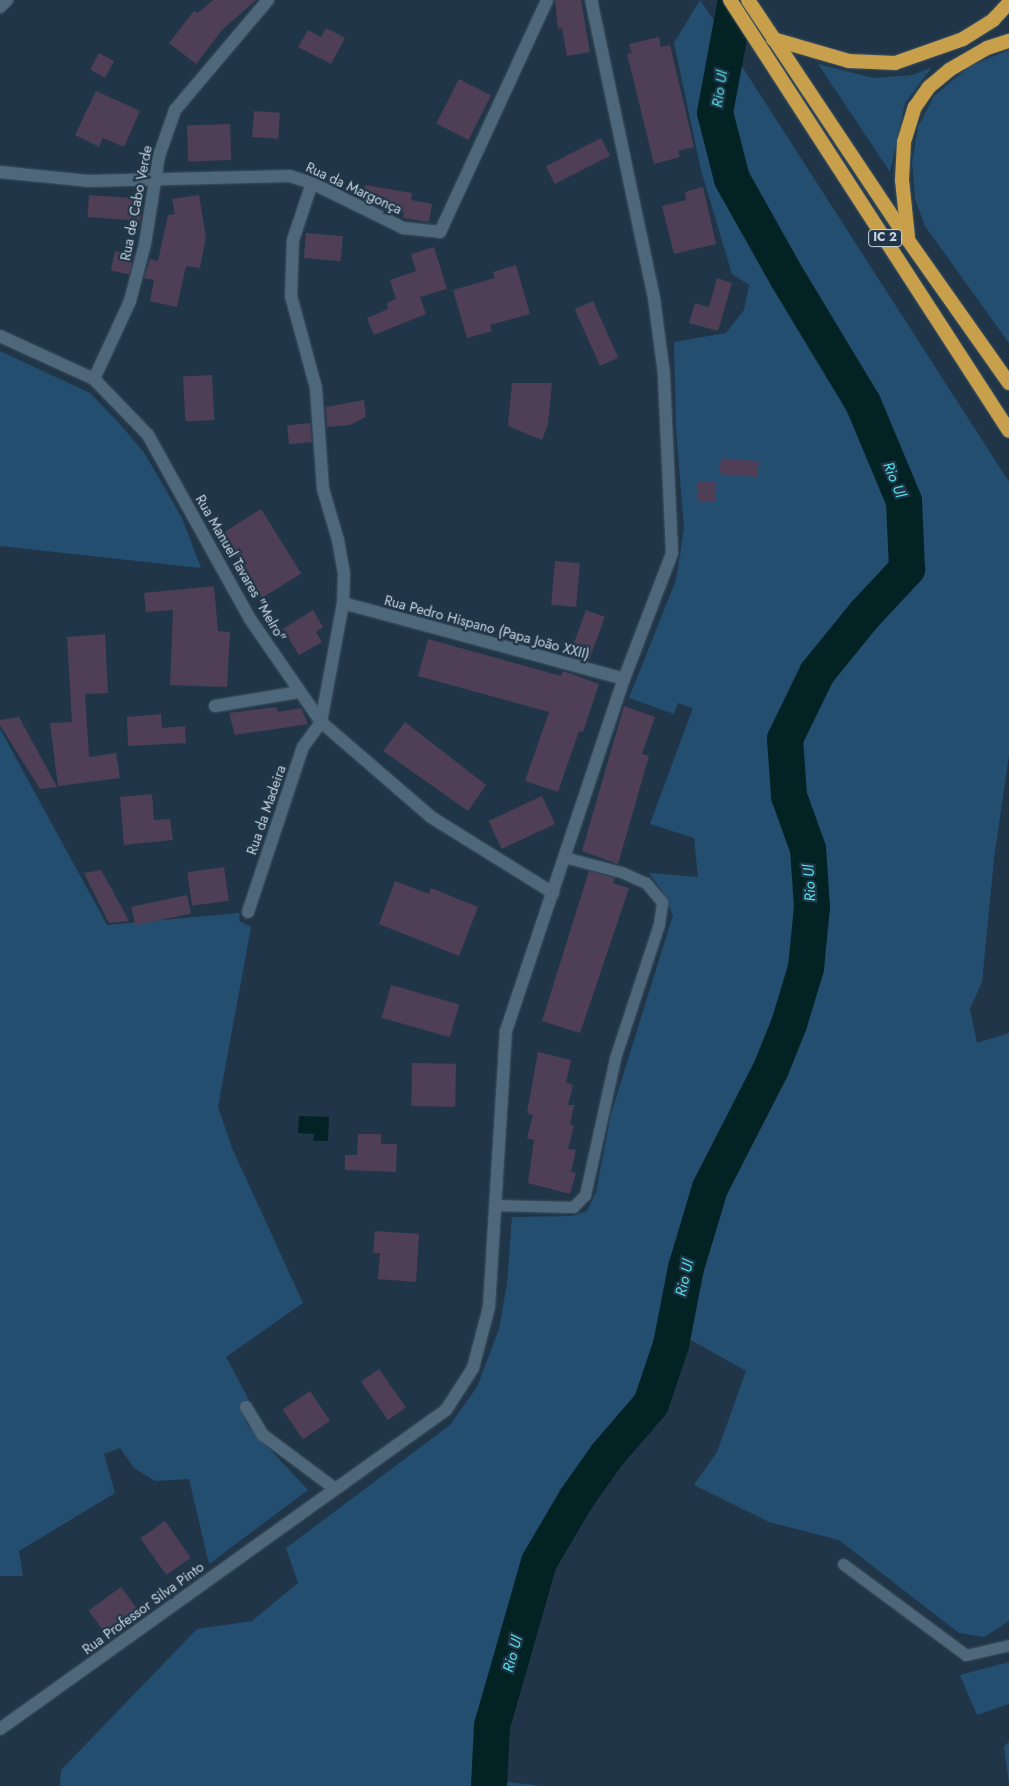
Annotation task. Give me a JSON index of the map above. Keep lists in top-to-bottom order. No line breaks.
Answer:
{"streets":{"highway":["IC 2"],"street":["Rua da Margonça","Rua de Cabo Verde","Rua Manuel Tavares \"Melro\"","Rua Pedro Hispano (Papa João XXII)","Rua da Madeira","Rua Professor Silva Pinto"]},"crossings":[["Rua da Margonça","Rua de Cabo Verde"],["Rua de Cabo Verde","Rua Manuel Tavares \"Melro\""],["Rua Manuel Tavares \"Melro\"","Rua da Madeira"],["Rua Manuel Tavares \"Melro\"","Rua Professor Silva Pinto"],["Rua Pedro Hispano (Papa João XXII)","Rua Professor Silva Pinto"]],"water":["Rio Ul"]}
